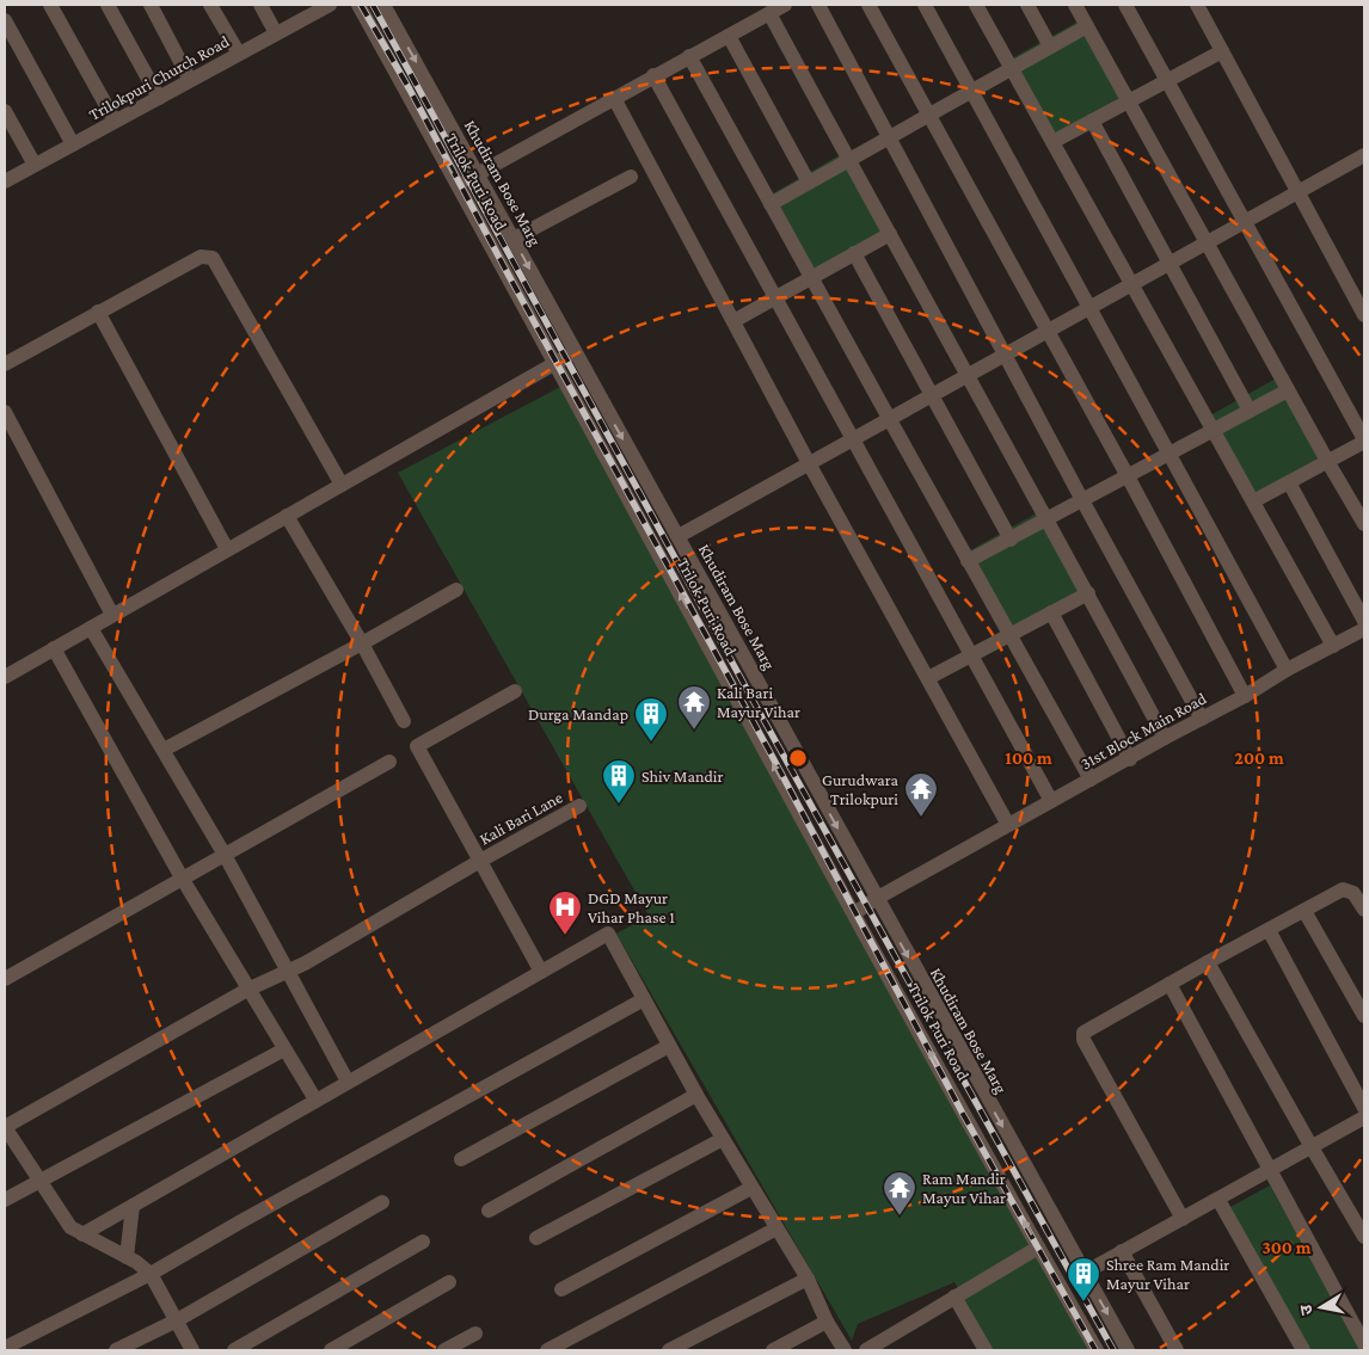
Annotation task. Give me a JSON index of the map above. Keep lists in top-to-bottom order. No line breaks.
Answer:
{"streets":{"street":["Trilokpuri Church Road","Trilok Puri Road","Khudiram Bose Marg","31st Block Main Road","Kali Bari Lane"]},"crossings":[["Trilok Puri Road","31st Block Main Road"],["Khudiram Bose Marg","31st Block Main Road"]],"one_way":["Trilok Puri Road","Khudiram Bose Marg"],"places":{"temple":["Kali Bari Mayur Vihar","Gurudwara Trilokpuri","Ram Mandir Mayur Vihar"],"building":["Durga Mandap","Shiv Mandir","Shree Ram Mandir Mayur Vihar"],"hospital":["DGD Mayur Vihar Phase 1"]},"north":"left","rings":["100 m","200 m","300 m"]}
